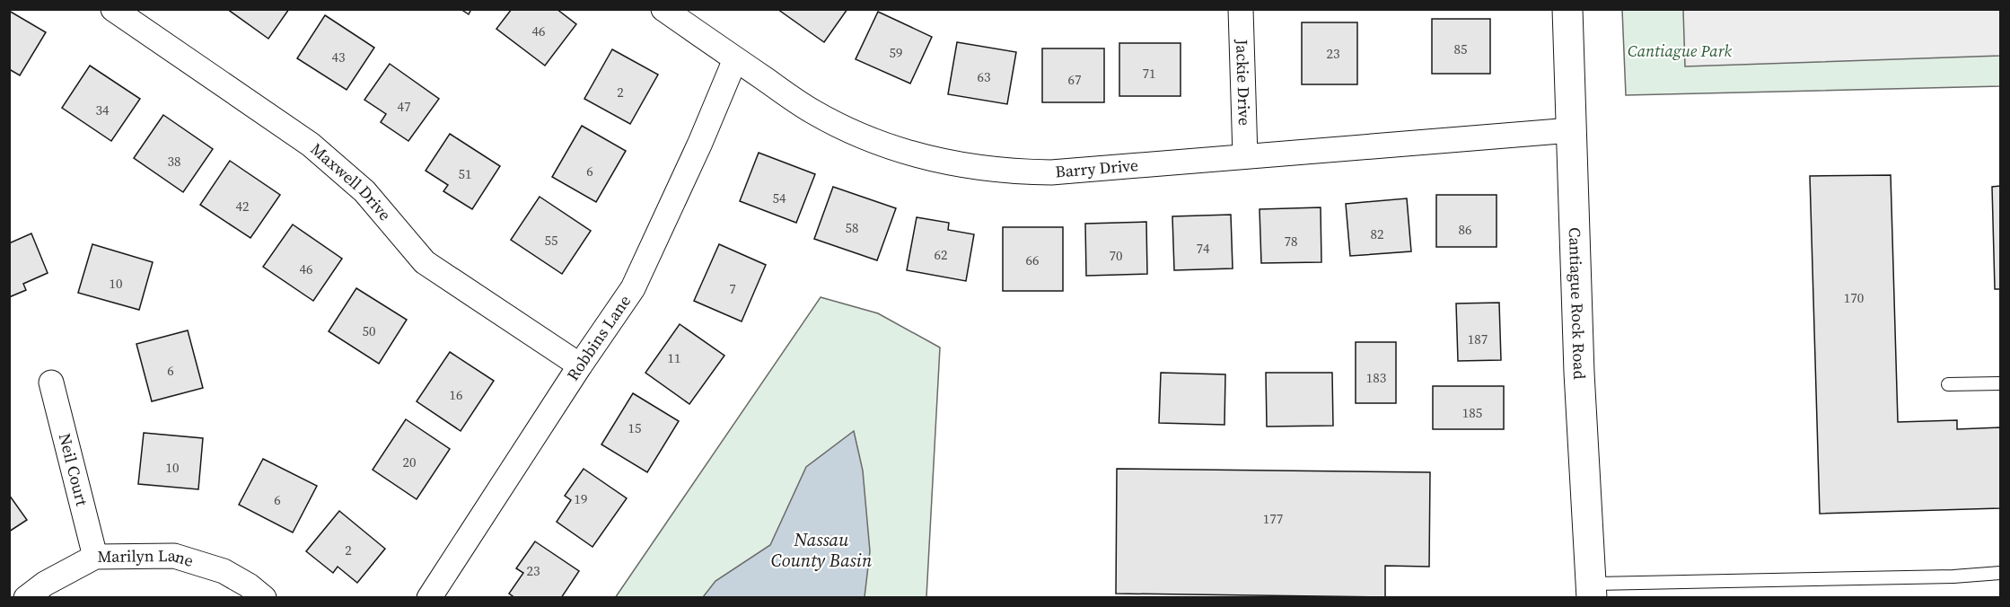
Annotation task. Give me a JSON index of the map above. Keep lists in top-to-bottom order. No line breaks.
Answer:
{"streets":{"main road":["Cantiague Rock Road"],"street":["Jackie Drive","Barry Drive","Maxwell Drive","Robbins Lane","Neil Court","Marilyn Lane"]},"crossings":[["Jackie Drive","Barry Drive"],["Barry Drive","Cantiague Rock Road"],["Barry Drive","Robbins Lane"],["Maxwell Drive","Robbins Lane"],["Neil Court","Marilyn Lane"]],"water":["Nassau County Basin"],"parks":["Cantiague Park"],"house_numbers":["46","85","59","23","43","71","63","67","2","47","34","38","6","51","54","42","58","86","82","55","78","74","62","70","66","46","10","7","170","50","187","11","6","183","16","185","15","20","10","19","6","177","2","23"]}
